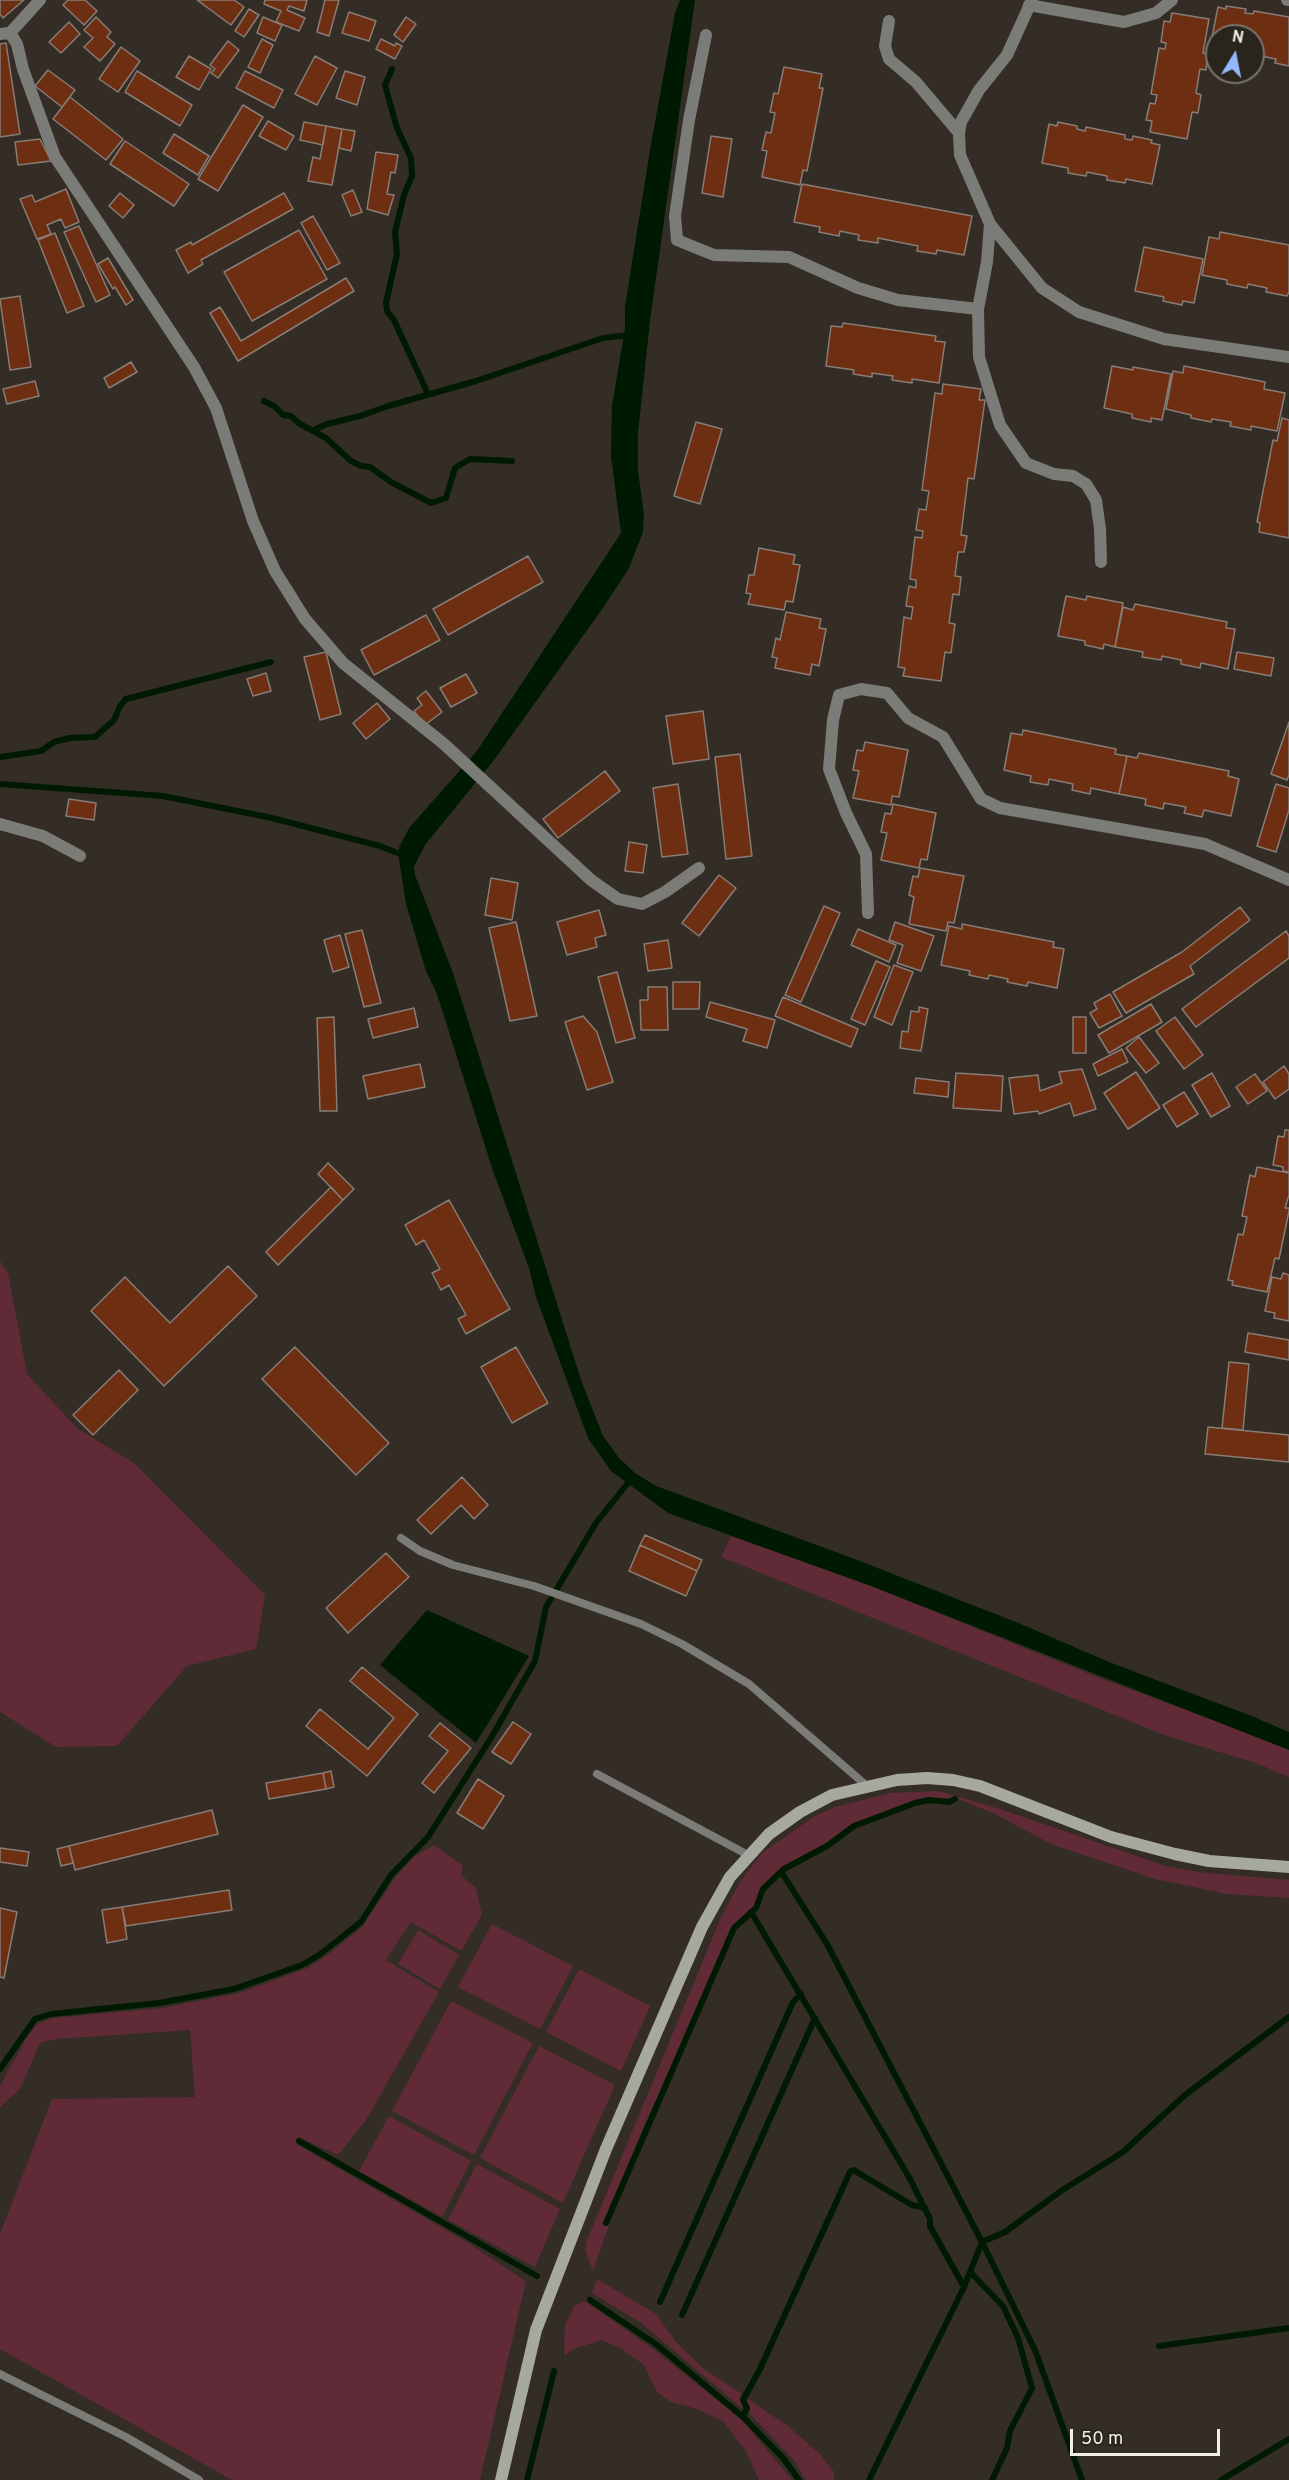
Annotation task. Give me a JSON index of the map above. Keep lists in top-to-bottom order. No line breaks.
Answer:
{"scale_bar":"50 m","north":"top"}
